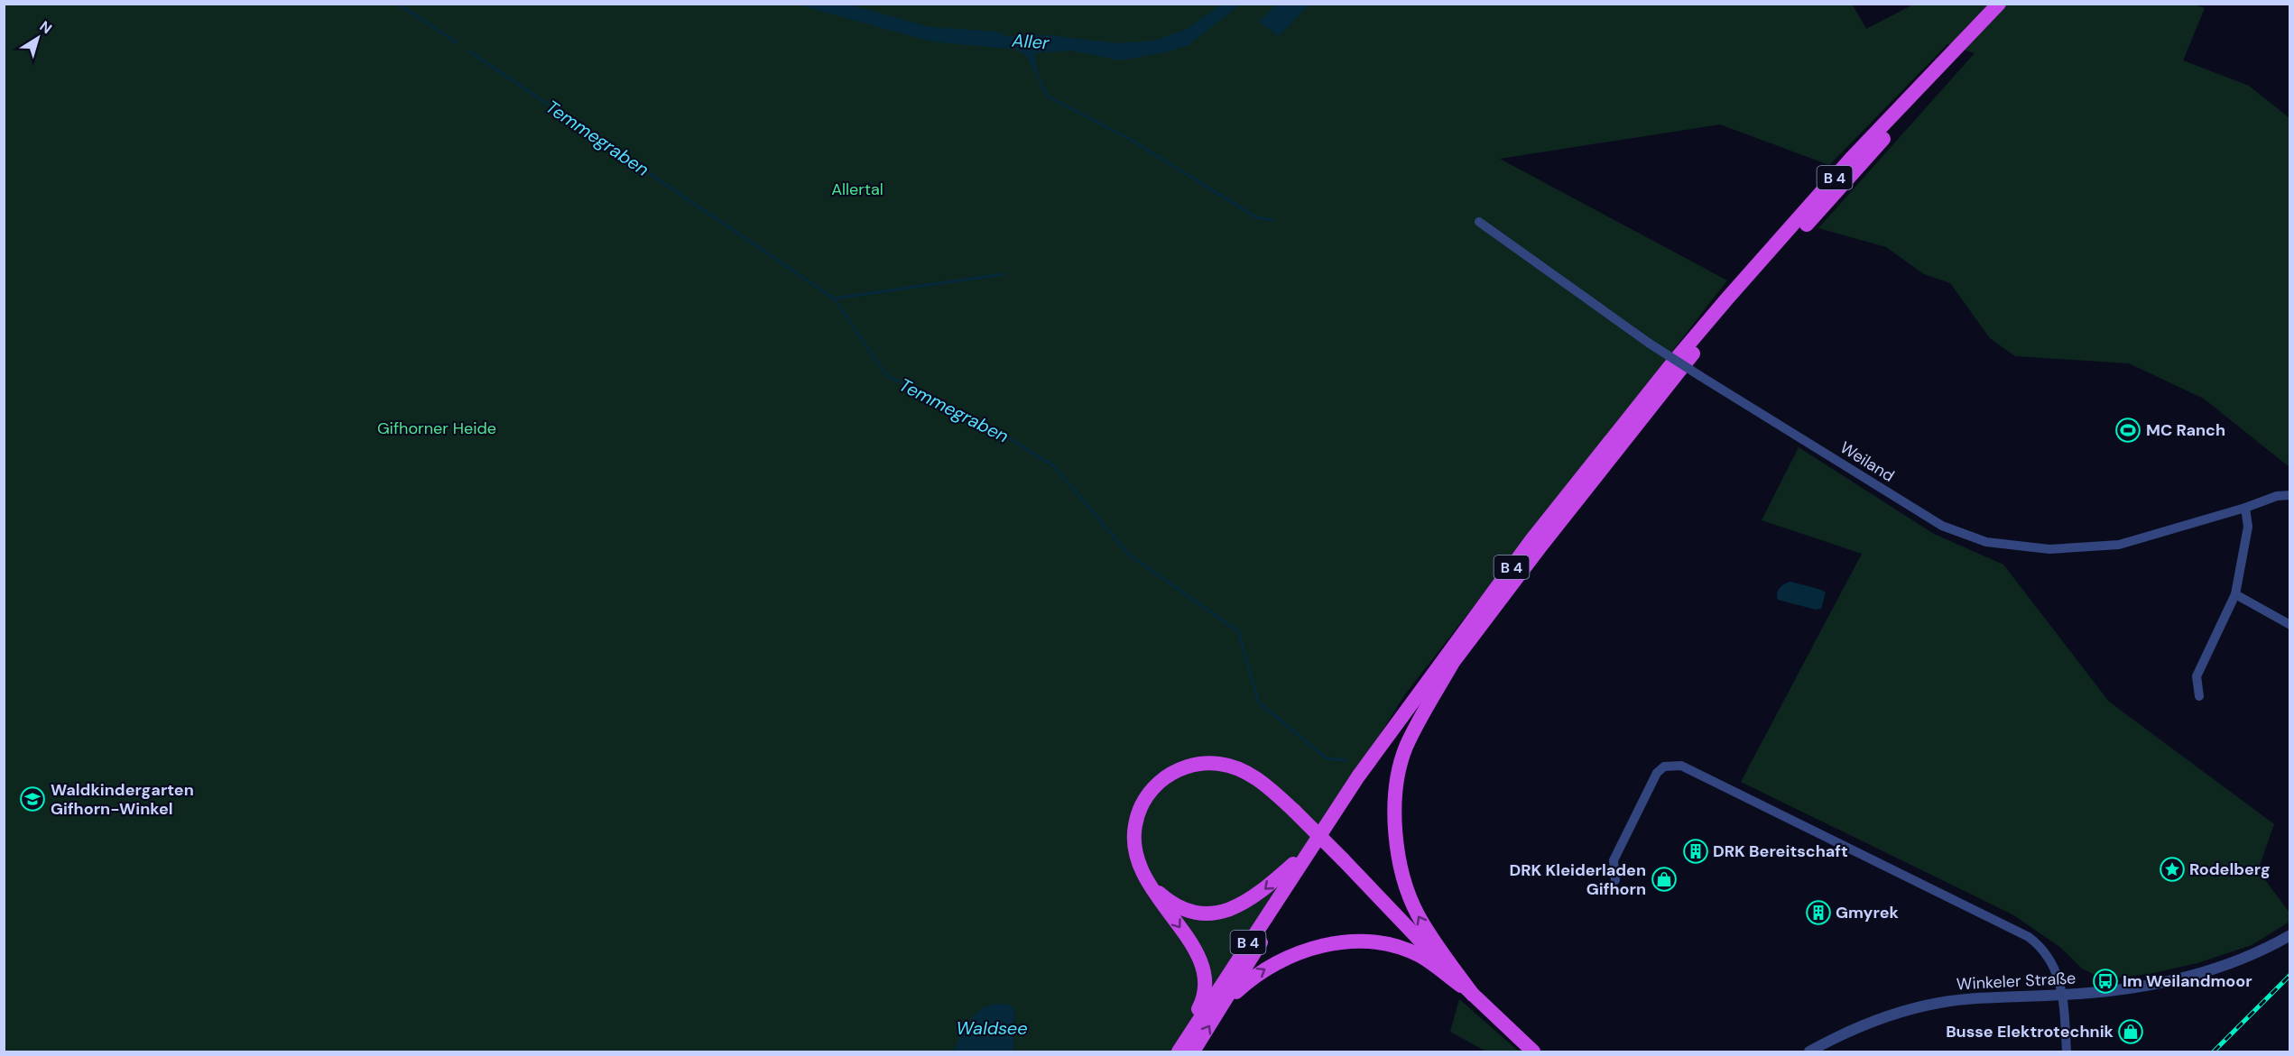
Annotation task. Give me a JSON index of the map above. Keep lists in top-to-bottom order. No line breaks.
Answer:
{"streets":{"highway":["B 4"],"street":["Weiland","Winkeler Straße"]},"water":["Aller","Temmegraben","Waldsee"],"parks":["Allertal","Gifhorner Heide"],"places":{"sports":["MC Ranch"],"school or university":["Waldkindergarten Gifhorn-Winkel"],"building":["DRK Bereitschaft","Gmyrek"],"place":["Rodelberg"],"shop":["DRK Kleiderladen Gifhorn","Busse Elektrotechnik"],"bus stop":["Im Weilandmoor"]},"north":"top right"}
